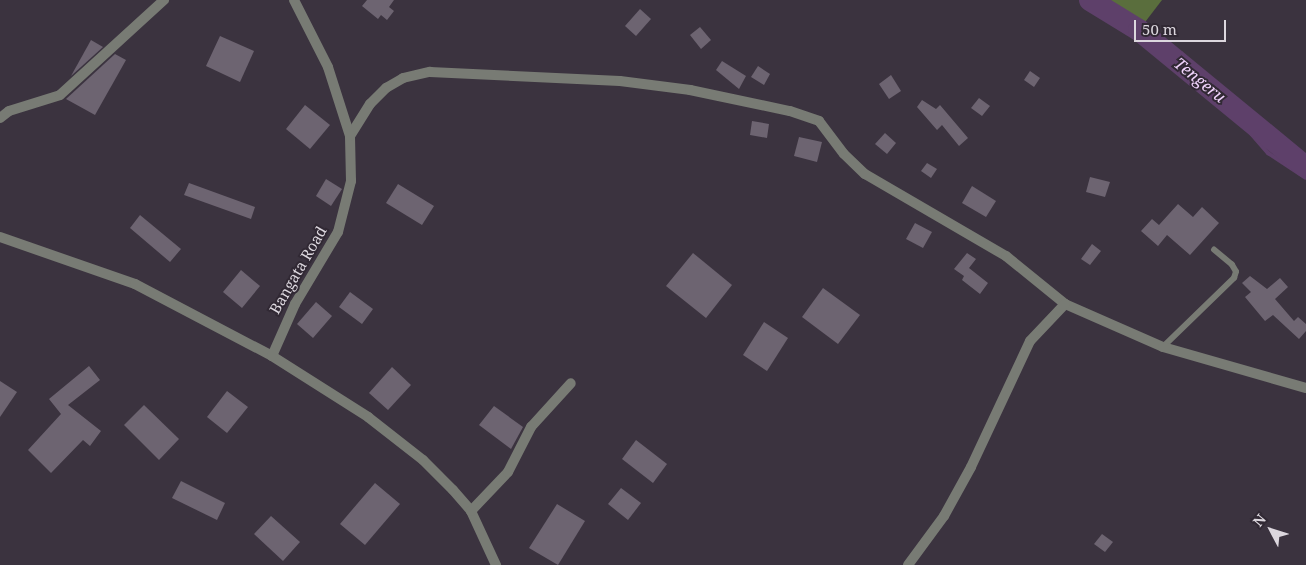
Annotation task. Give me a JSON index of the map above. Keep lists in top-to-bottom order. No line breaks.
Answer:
{"streets":{"street":["Bangata Road"]},"water":["Tengeru"],"scale_bar":"50 m","north":"top left"}
